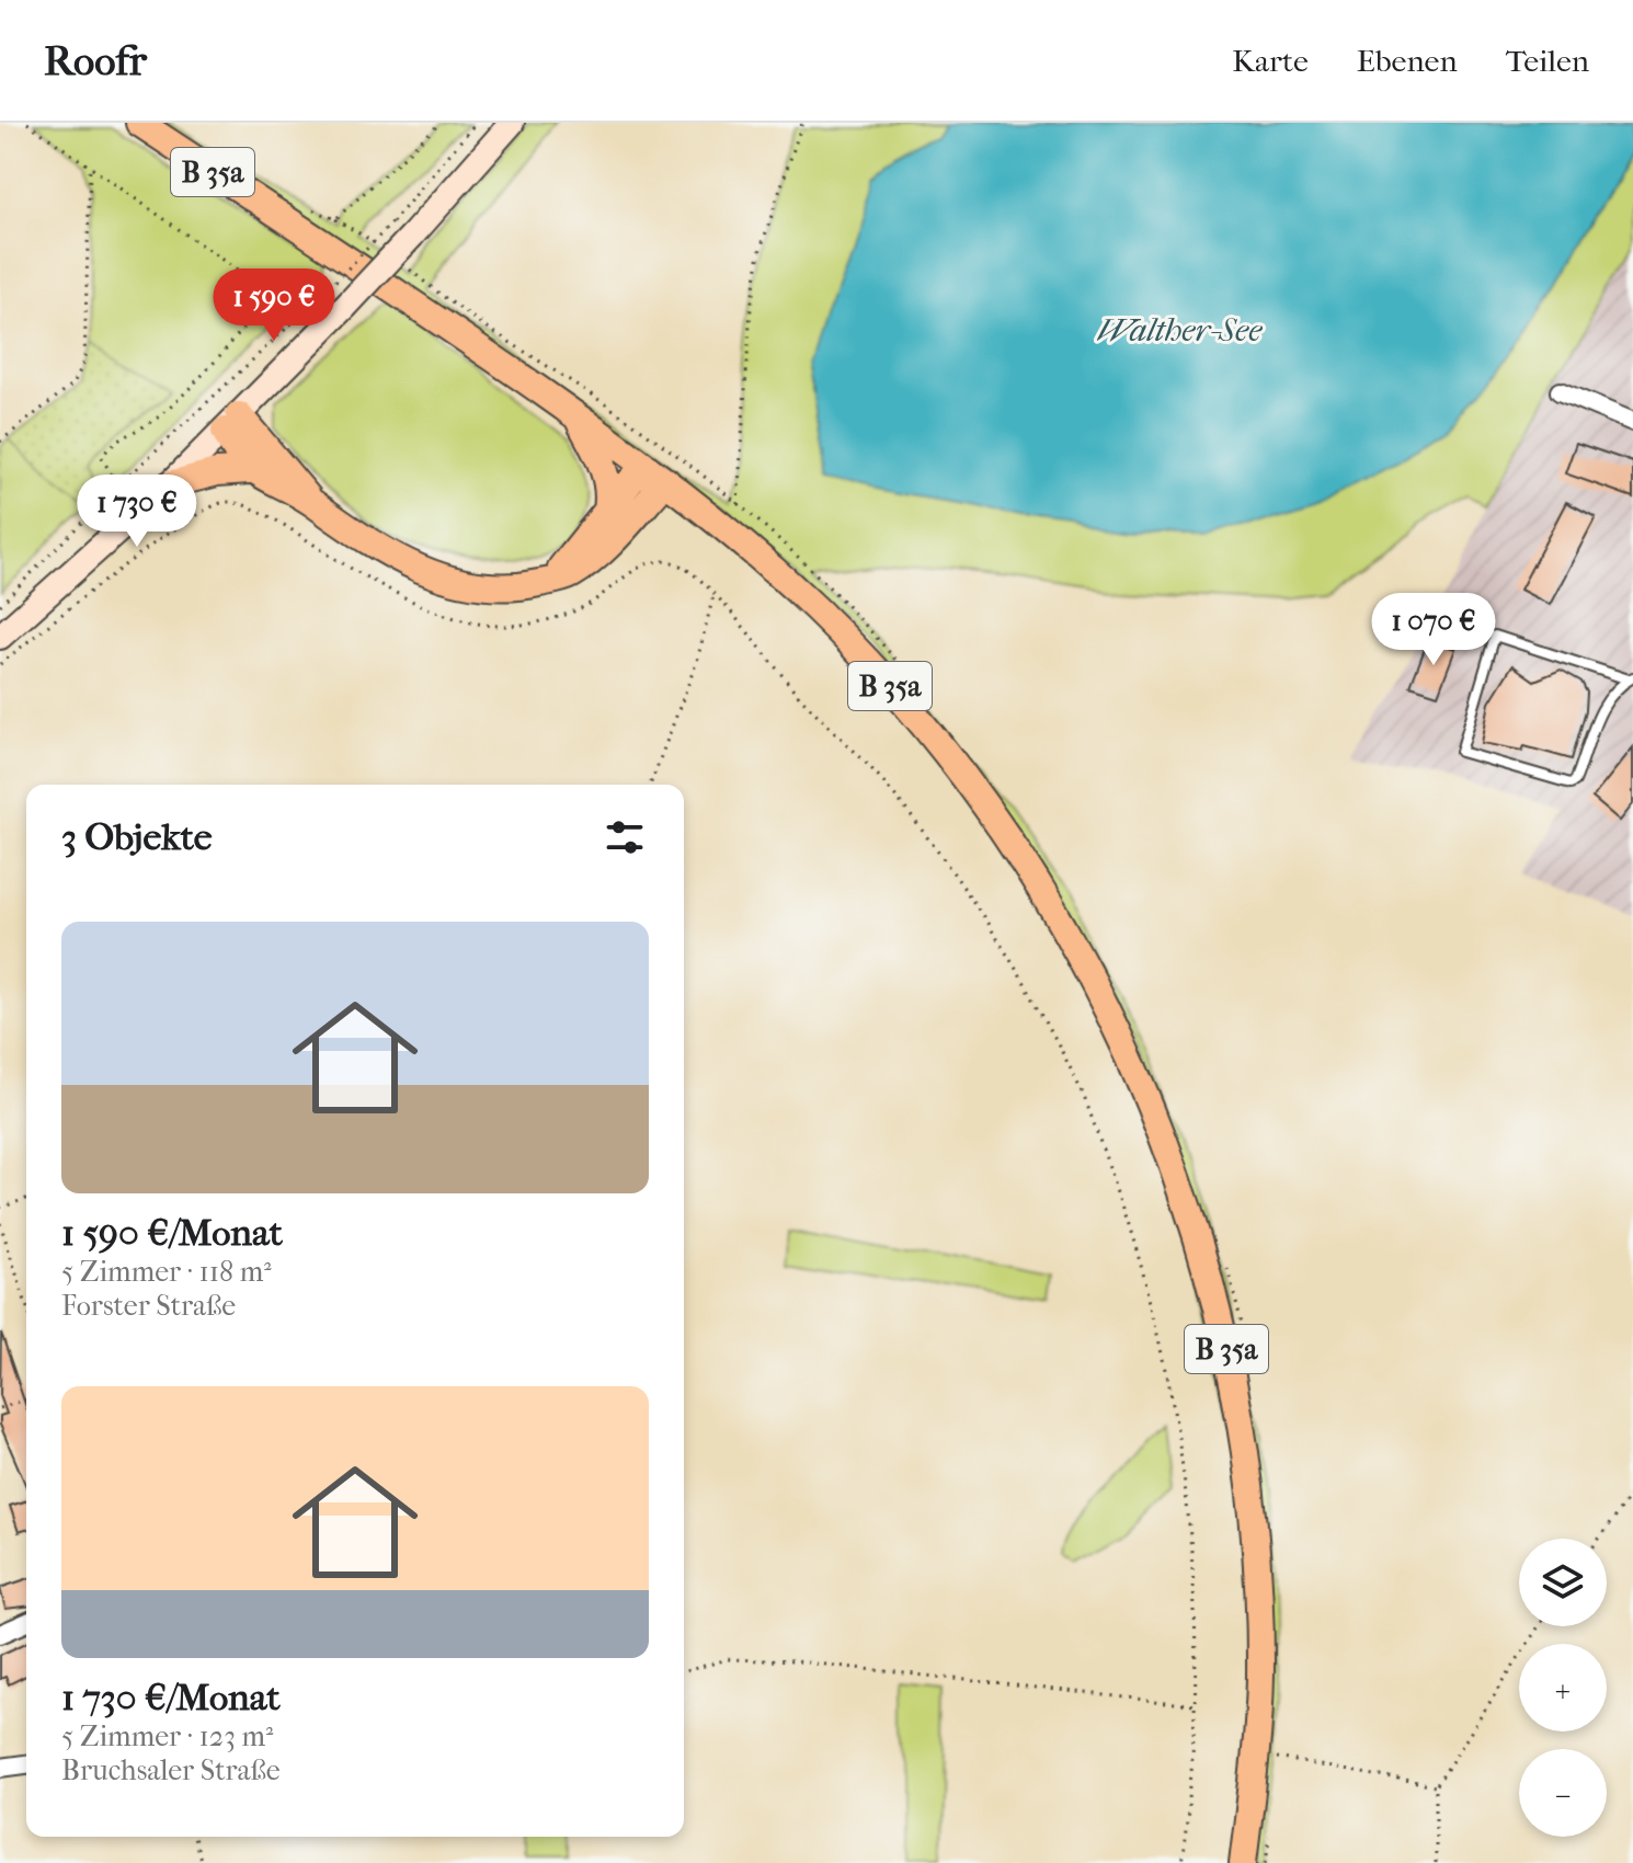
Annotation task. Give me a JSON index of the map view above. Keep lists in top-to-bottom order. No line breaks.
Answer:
{"streets":{"main road":["B 35a"]},"water":["Walther-See"],"page":{"header":"Roofr","nav":["Karte","Ebenen","Teilen"],"price":["1 590 €","1 730 €","1 070 €"],"heading":"3 Objekte","list":[{"name":"1 590 €/Monat","note":"5 Zimmer · 118 m² · Forster Straße"},{"name":"1 730 €/Monat","note":"5 Zimmer · 123 m² · Bruchsaler Straße"}],"map_buttons":["+","−"]}}
